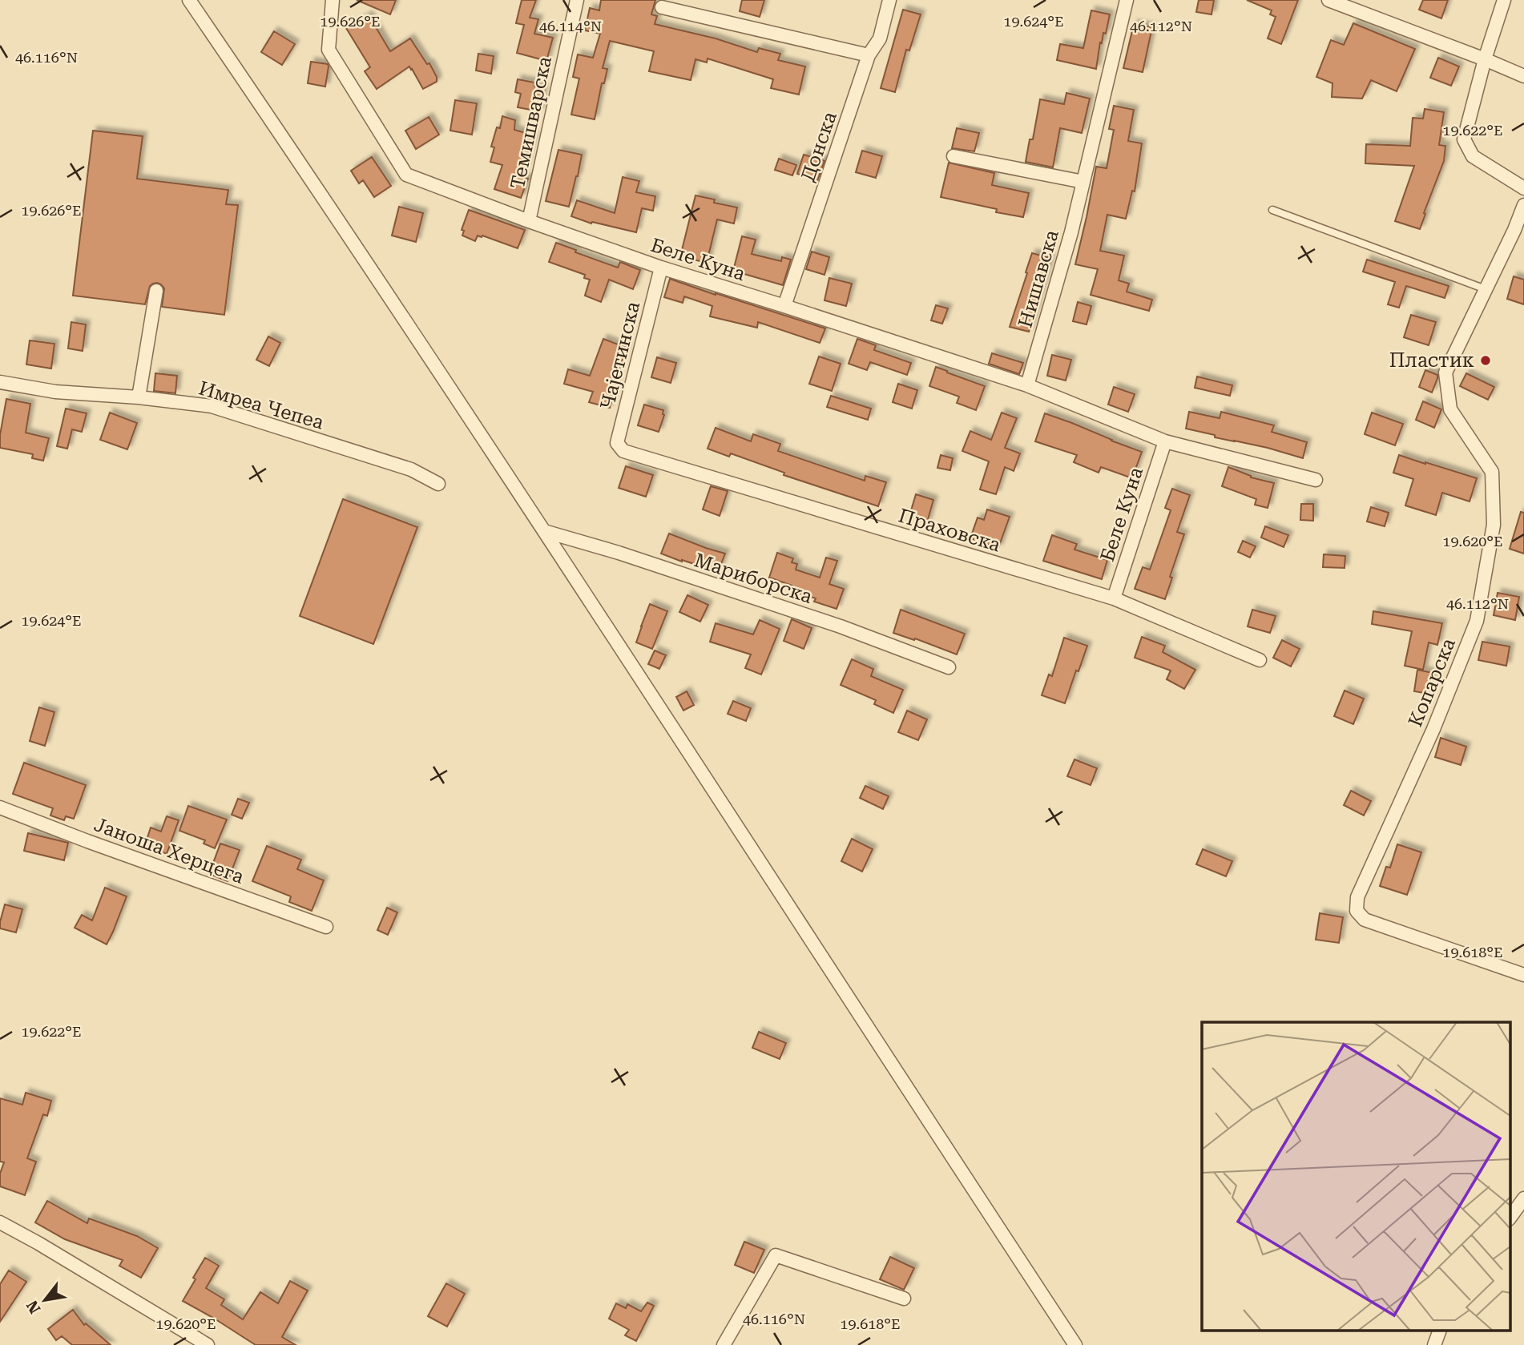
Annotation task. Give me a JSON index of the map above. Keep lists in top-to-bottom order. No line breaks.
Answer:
{"streets":{"street":["Темишварска","Донска","Беле Куна","Нишавска","Чајетинска","Имреа Чепеа","Праховска","Мариборска","Копарска","Јаноша Херцега"]},"crossings":[["Темишварска","Беле Куна"],["Донска","Беле Куна"],["Беле Куна","Нишавска"],["Беле Куна","Чајетинска"],["Беле Куна","Праховска"],["Чајетинска","Праховска"]],"places":["Пластик"],"north":"bottom left","coordinates":["19.626°E","19.624°E","46.114°N","46.112°N","46.116°N","19.622°E","19.620°E","19.618°E"]}
